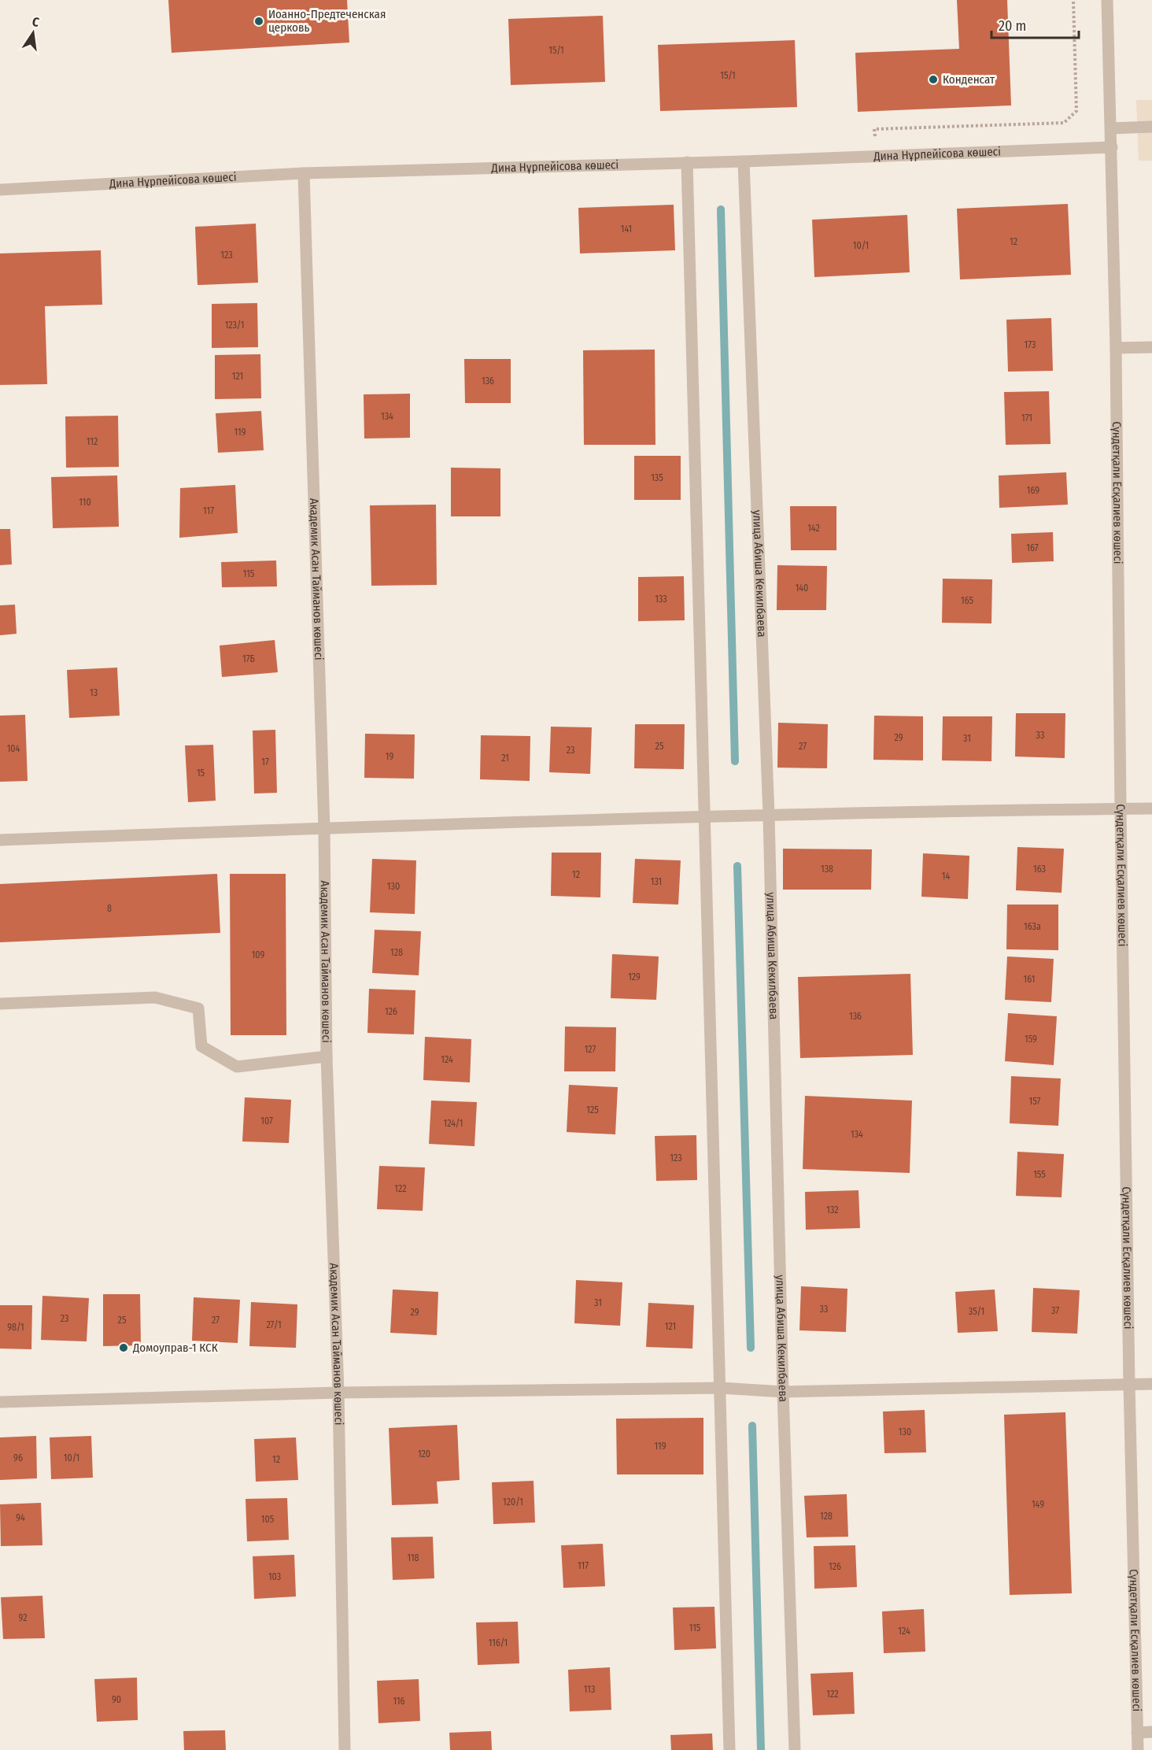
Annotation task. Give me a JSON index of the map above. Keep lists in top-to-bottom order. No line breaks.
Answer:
{"streets":{"street":["Дина Нұрпейісова көшесі","Сүндетқали Есқалиев көшесі","улица Абиша Кекилбаева","Академик Асан Тайманов көшесі"]},"crossings":[["Дина Нұрпейісова көшесі","Сүндетқали Есқалиев көшесі"],["Дина Нұрпейісова көшесі","улица Абиша Кекилбаева"],["Дина Нұрпейісова көшесі","Академик Асан Тайманов көшесі"]],"places":["Иоанно-Предтеченская церковь","Конденсат","Домоуправ-1 КСК"],"house_numbers":["15/1","15/1","141","12","10/1","123","123/1","173","121","136","134","171","119","112","135","169","110","117","142","167","115","140","133","165","17Б","13","33","29","31","25","27","104","23","19","21","17","15","138","163","12","14","131","130","8","163а","128","109","129","161","126","136","159","127","124","157","125","107","124/1","134","123","155","122","132","31","33","37","35/1","29","23","25","27","27/1","121","98/1","130","119","120","96","10/1","12","120/1","149","128","94","105","118","117","126","103","92","115","124","116/1","113","122","90","116"],"scale_bar":"20 m","north":"top"}
